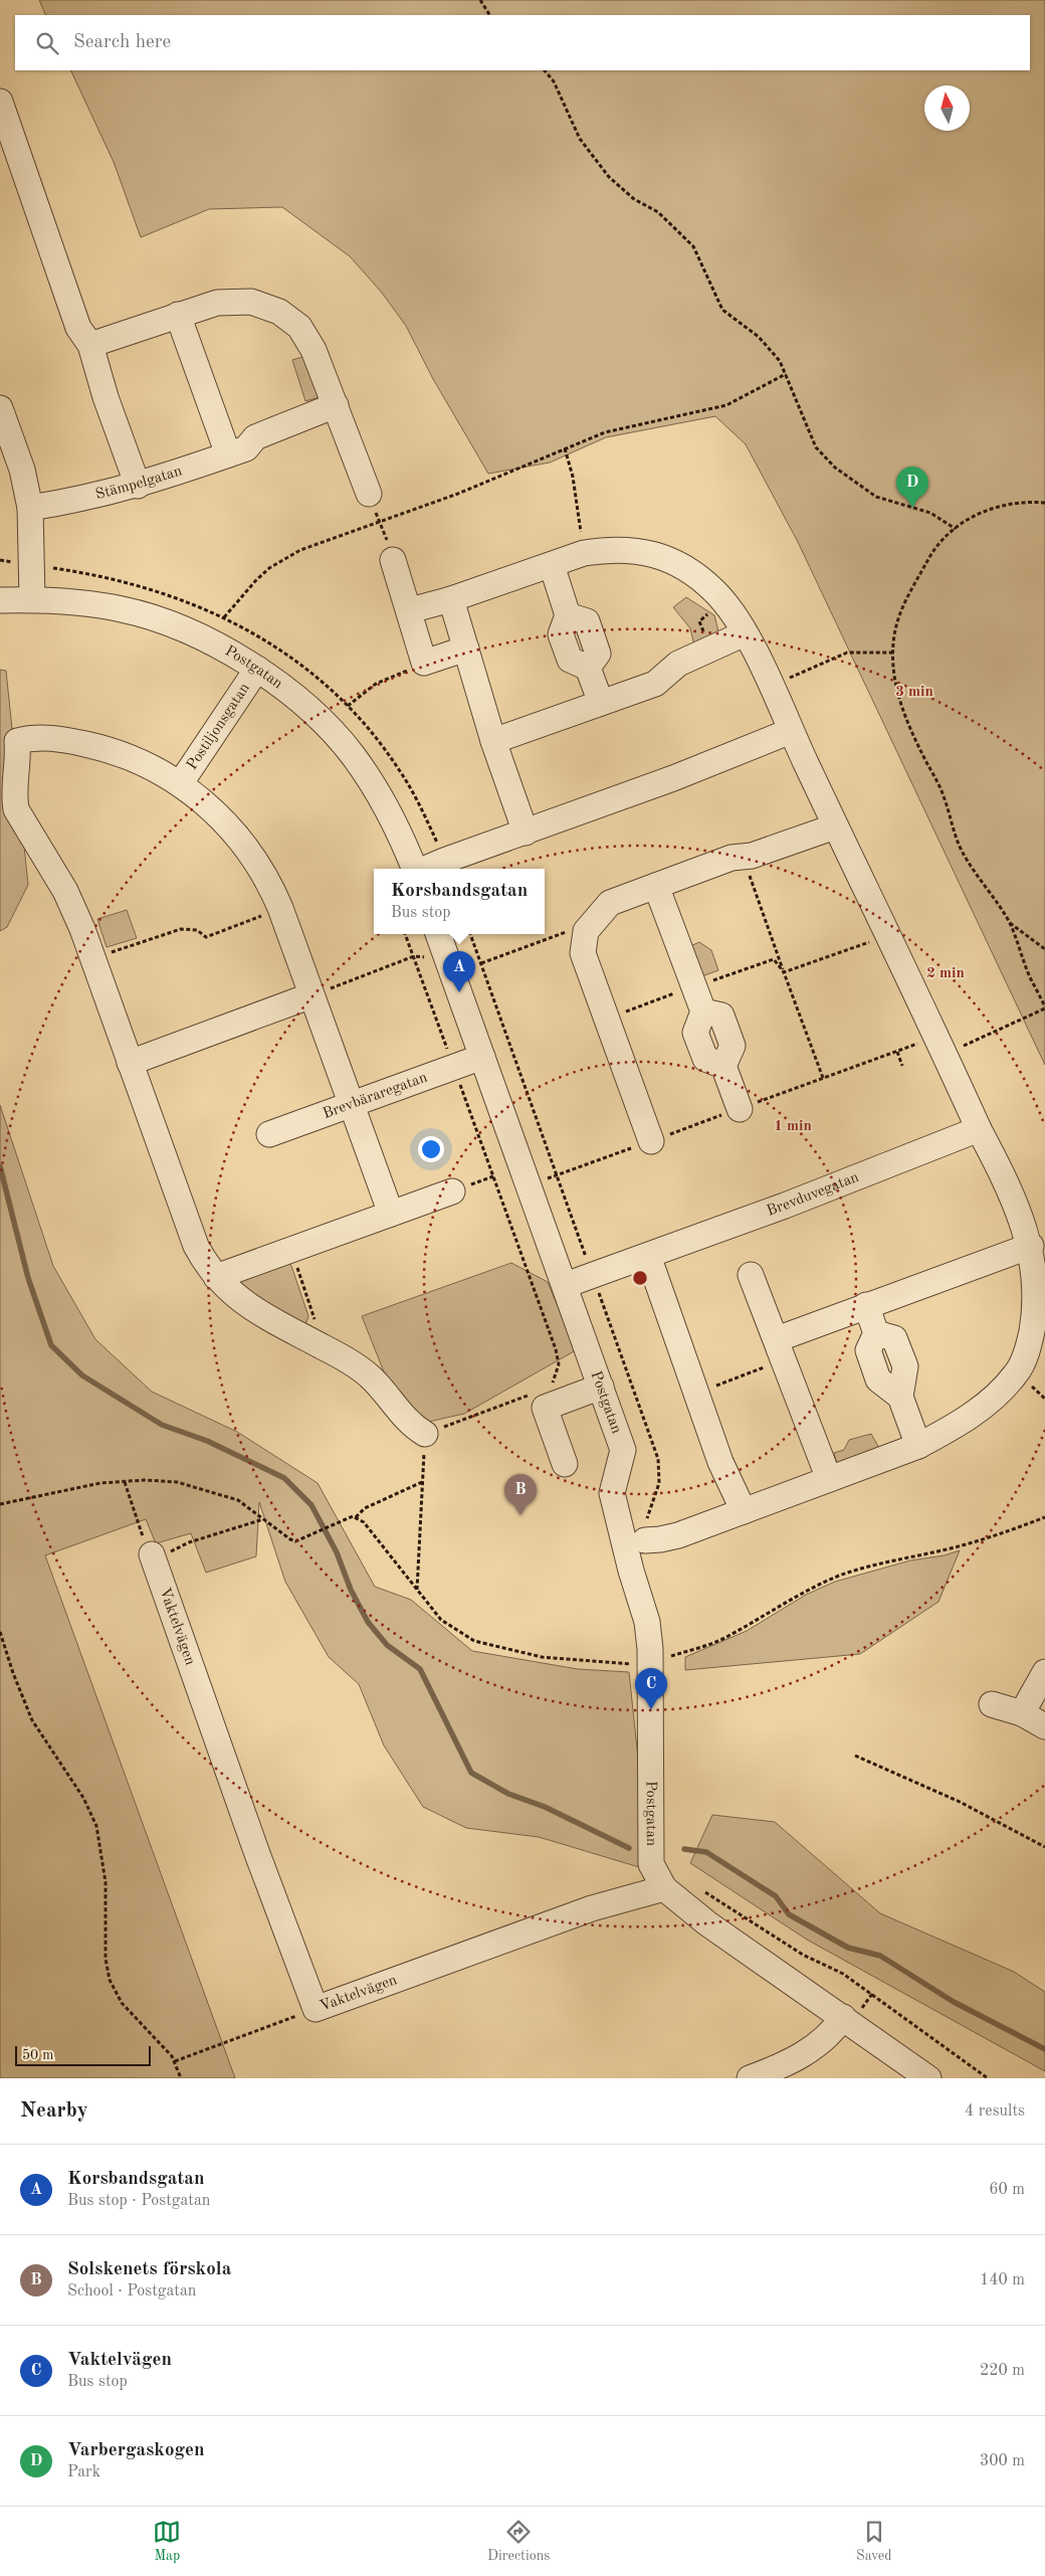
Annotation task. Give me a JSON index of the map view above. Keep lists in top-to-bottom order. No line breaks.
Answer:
{"streets":{"street":["Stämpelgatan","Postgatan","Postiljonsgatan","Brevbäraregatan","Brevduvegatan","Vaktelvägen"]},"crossings":[["Postgatan","Postiljonsgatan"],["Postgatan","Brevbäraregatan"],["Postgatan","Brevduvegatan"],["Postgatan","Vaktelvägen"]],"scale_bar":"50 m","north":"top","page":{"search":"Search here","pins":["D","A","B","C"],"popup":["Korsbandsgatan","Bus stop"],"scale":"50 m","heading":["Nearby","4 results"],"list":[{"mark":"A","name":"Korsbandsgatan","note":"Bus stop · Postgatan","value":"60 m"},{"mark":"B","name":"Solskenets förskola","note":"School · Postgatan","value":"140 m"},{"mark":"C","name":"Vaktelvägen","note":"Bus stop","value":"220 m"},{"mark":"D","name":"Varbergaskogen","note":"Park","value":"300 m"}],"nav":["Map","Directions","Saved"]},"rings":["3 min","2 min","1 min"]}
